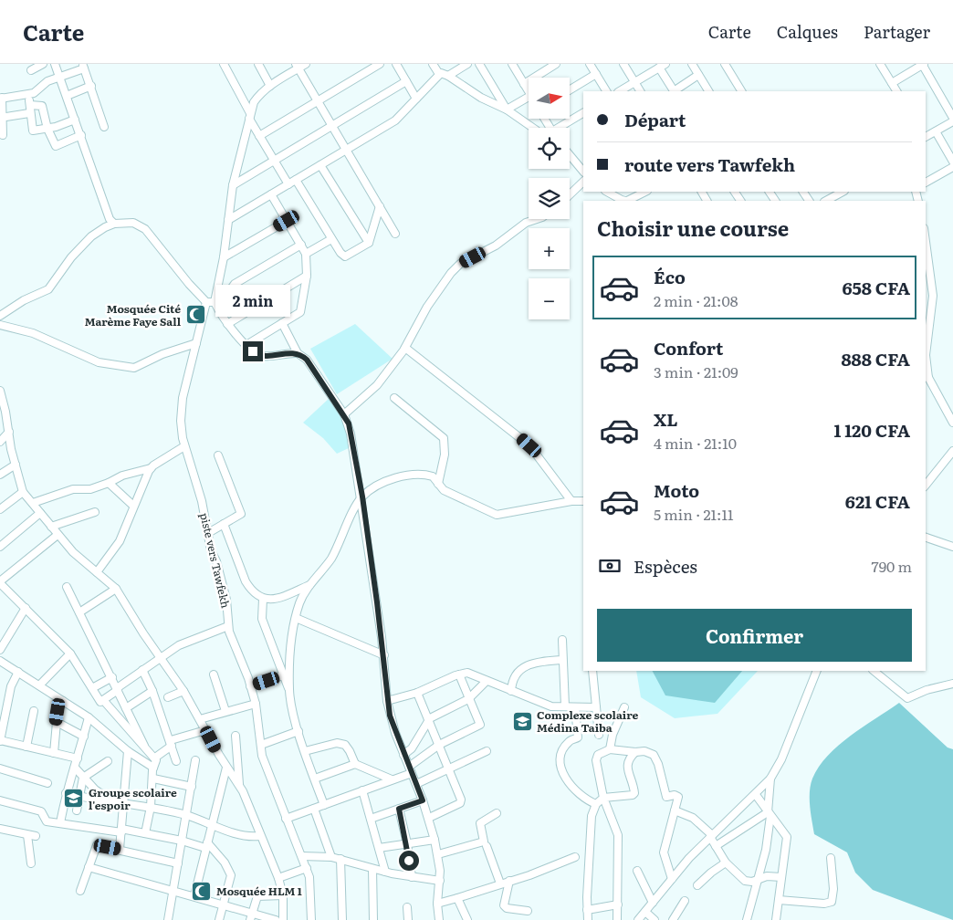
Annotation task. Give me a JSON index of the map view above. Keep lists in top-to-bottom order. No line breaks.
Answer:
{"streets":{"street":["piste vers Tawfekh"]},"places":{"mosque":["Mosquée Cité Marème Faye Sall","Mosquée HLM 1"],"school or university":["Complexe scolaire Médina Taiba","Groupe scolaire l'espoir"]},"north":"right","page":{"header":"Carte","nav":["Carte","Calques","Partager"],"map_buttons":["+","−"],"banner":["Départ","route vers Tawfekh"],"heading":"Choisir une course","list":[{"name":"Éco","note":"2 min · 21:08","value":"658 CFA"},{"name":"Confort","note":"3 min · 21:09","value":"888 CFA"},{"name":"XL","note":"4 min · 21:10","value":"1 120 CFA"},{"name":"Moto","note":"5 min · 21:11","value":"621 CFA"}],"bubble":"2 min","pay":["Espèces","790 m"],"buttons":"Confirmer"}}
